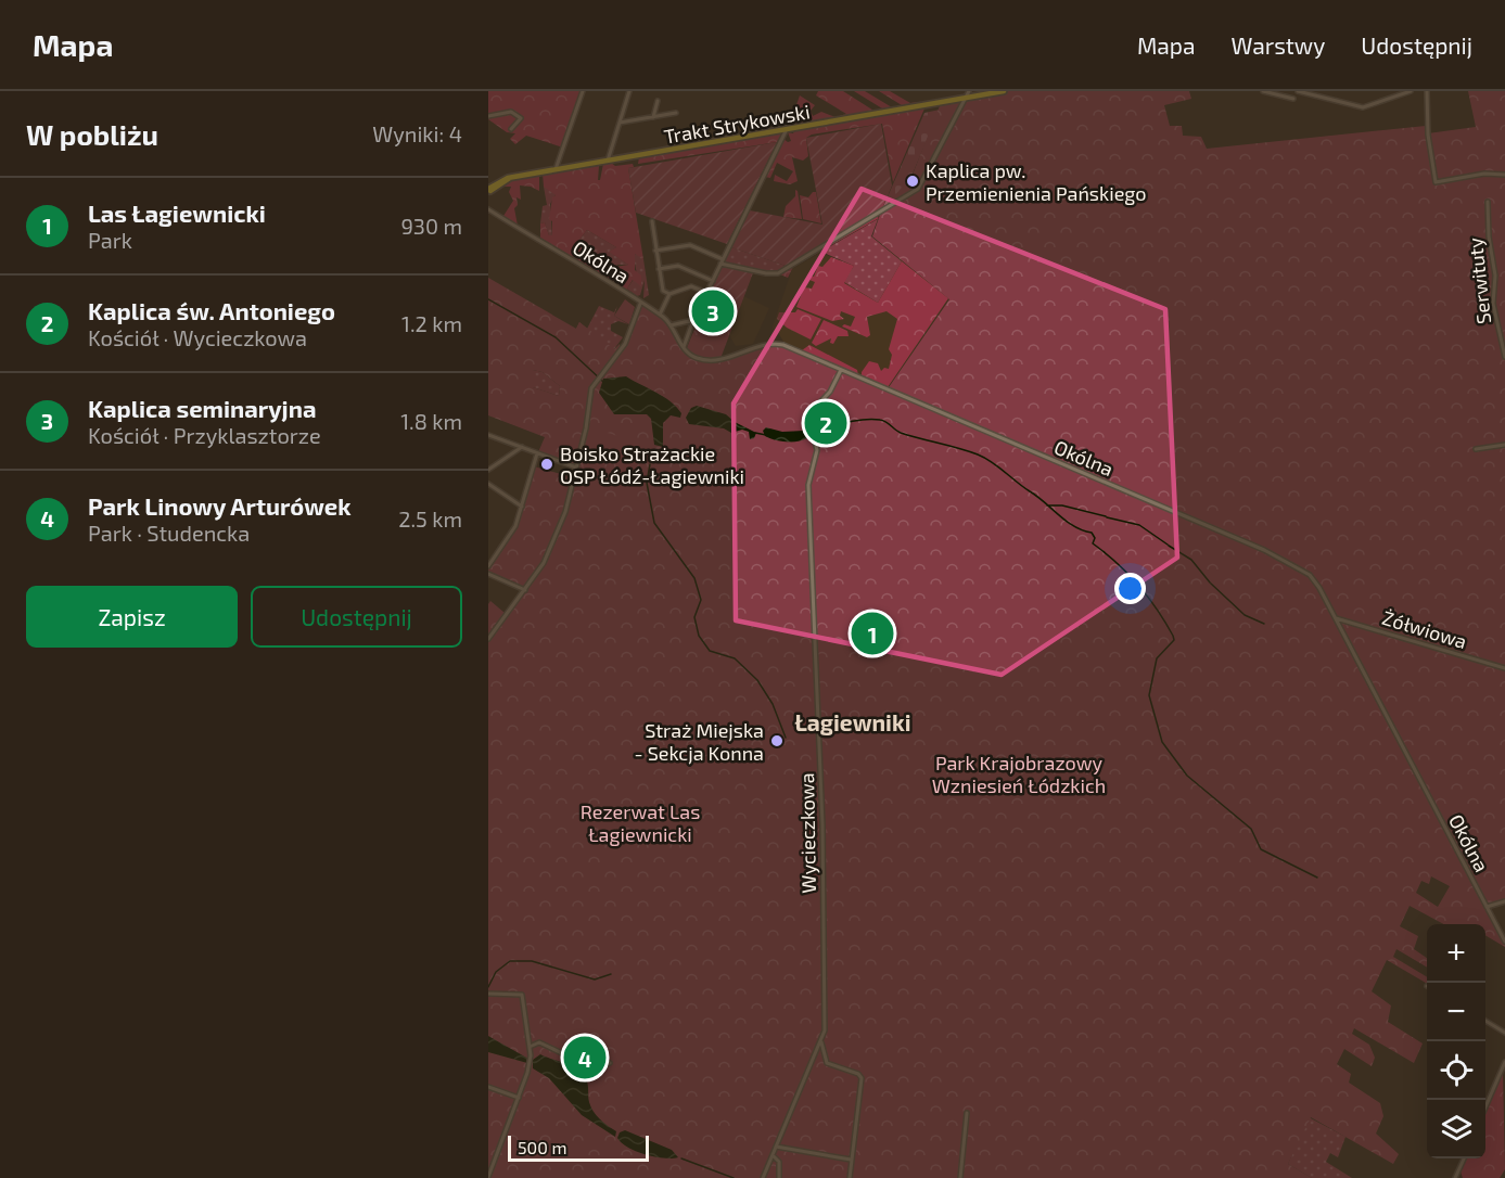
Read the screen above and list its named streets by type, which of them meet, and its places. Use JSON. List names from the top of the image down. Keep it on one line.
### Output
{"streets":{"main road":["Trakt Strykowski"],"street":["Okólna","Serwituty","Żółwiowa","Wycieczkowa"]},"crossings":[["Okólna","Żółwiowa"],["Okólna","Wycieczkowa"]],"districts":["Łagiewniki"],"parks":["Park Krajobrazowy Wzniesień Łódzkich","Rezerwat Las Łagiewnicki"],"places":["Kaplica pw. Przemienienia Pańskiego","Boisko Strażackie OSP Łódź-Łagiewniki","Straż Miejska - Sekcja Konna"],"scale_bar":"500 m","page":{"header":"Mapa","nav":["Mapa","Warstwy","Udostępnij"],"heading":["W pobliżu","Wyniki: 4"],"list":[{"mark":"1","name":"Las Łagiewnicki","note":"Park","value":"930 m"},{"mark":"2","name":"Kaplica św. Antoniego","note":"Kościół · Wycieczkowa","value":"1.2 km"},{"mark":"3","name":"Kaplica seminaryjna","note":"Kościół · Przyklasztorze","value":"1.8 km"},{"mark":"4","name":"Park Linowy Arturówek","note":"Park · Studencka","value":"2.5 km"}],"pins":["3","2","1","4"],"buttons":["Zapisz","Udostępnij"],"map_buttons":["+","−"],"scale":"500 m"}}
